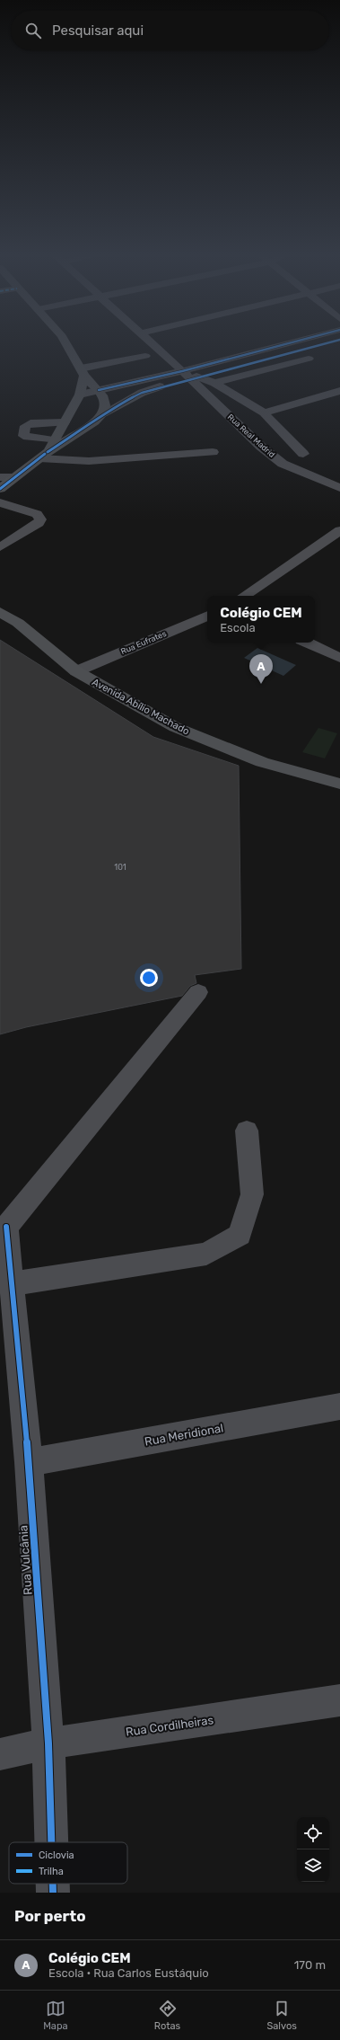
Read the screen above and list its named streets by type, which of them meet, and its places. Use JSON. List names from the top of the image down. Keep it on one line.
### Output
{"streets":{"main road":["Avenida Abílio Machado"],"street":["Rua Real Madrid","Rua Eufrates","Rua Meridional","Rua Vulcânia","Rua Cordilheiras"]},"crossings":[["Rua Eufrates","Avenida Abílio Machado"],["Rua Meridional","Rua Vulcânia"],["Rua Vulcânia","Rua Cordilheiras"]],"house_numbers":["101"],"legend":["Ciclovia","Trilha"],"page":{"search":"Pesquisar aqui","popup":["Colégio CEM","Escola"],"pins":"A","heading":"Por perto","list":[{"mark":"A","name":"Colégio CEM","note":"Escola · Rua Carlos Eustáquio","value":"170 m"}],"nav":["Mapa","Rotas","Salvos"]}}
